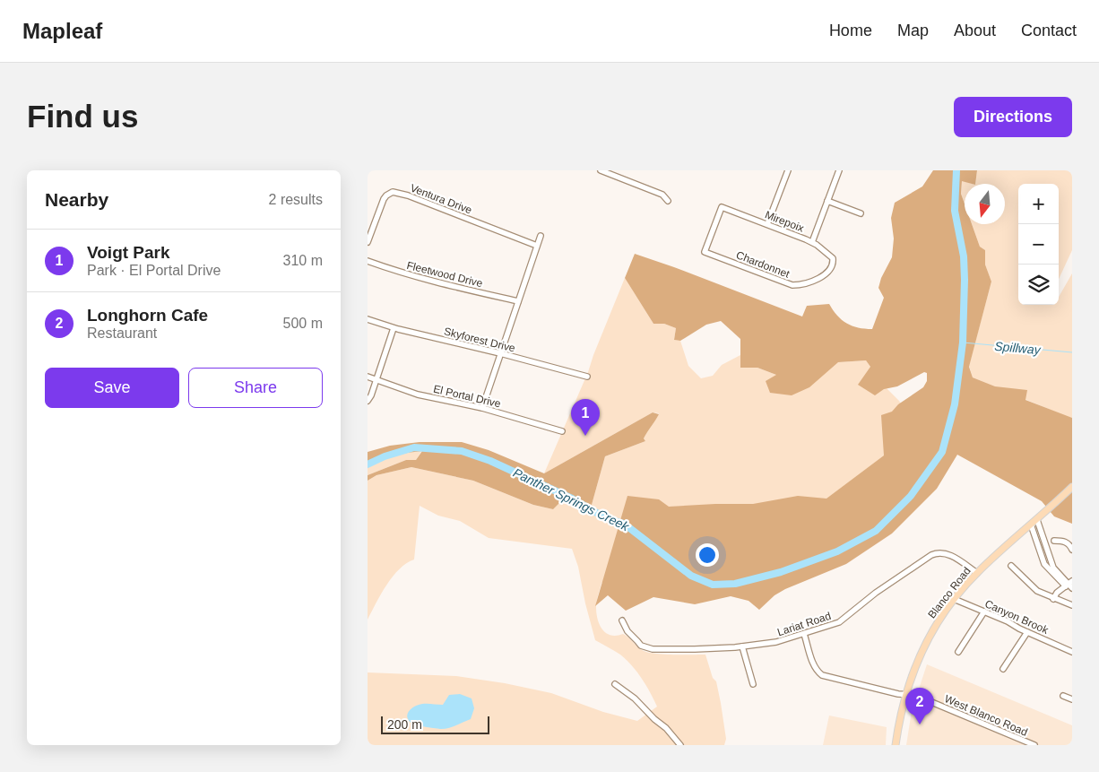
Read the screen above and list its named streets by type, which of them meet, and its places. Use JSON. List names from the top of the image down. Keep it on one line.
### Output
{"streets":{"main road":["Blanco Road"],"street":["Ventura Drive","Mirepoix","Chardonnet","Fleetwood Drive","Skyforest Drive","El Portal Drive","Canyon Brook","Lariat Road","West Blanco Road"]},"crossings":[["Mirepoix","Chardonnet"],["Blanco Road","Canyon Brook"],["Blanco Road","Lariat Road"],["Blanco Road","West Blanco Road"],["Lariat Road","West Blanco Road"]],"water":["Spillway","Panther Springs Creek"],"scale_bar":"200 m","north":"bottom","page":{"header":"Mapleaf","nav":["Home","Map","About","Contact"],"buttons":["Directions",["Save","Share"]],"title":"Find us","heading":["Nearby","2 results"],"map_buttons":["+","−"],"list":[{"mark":"1","name":"Voigt Park","note":"Park · El Portal Drive","value":"310 m"},{"mark":"2","name":"Longhorn Cafe","note":"Restaurant","value":"500 m"}],"pins":["1","2"],"scale":"200 m"}}
